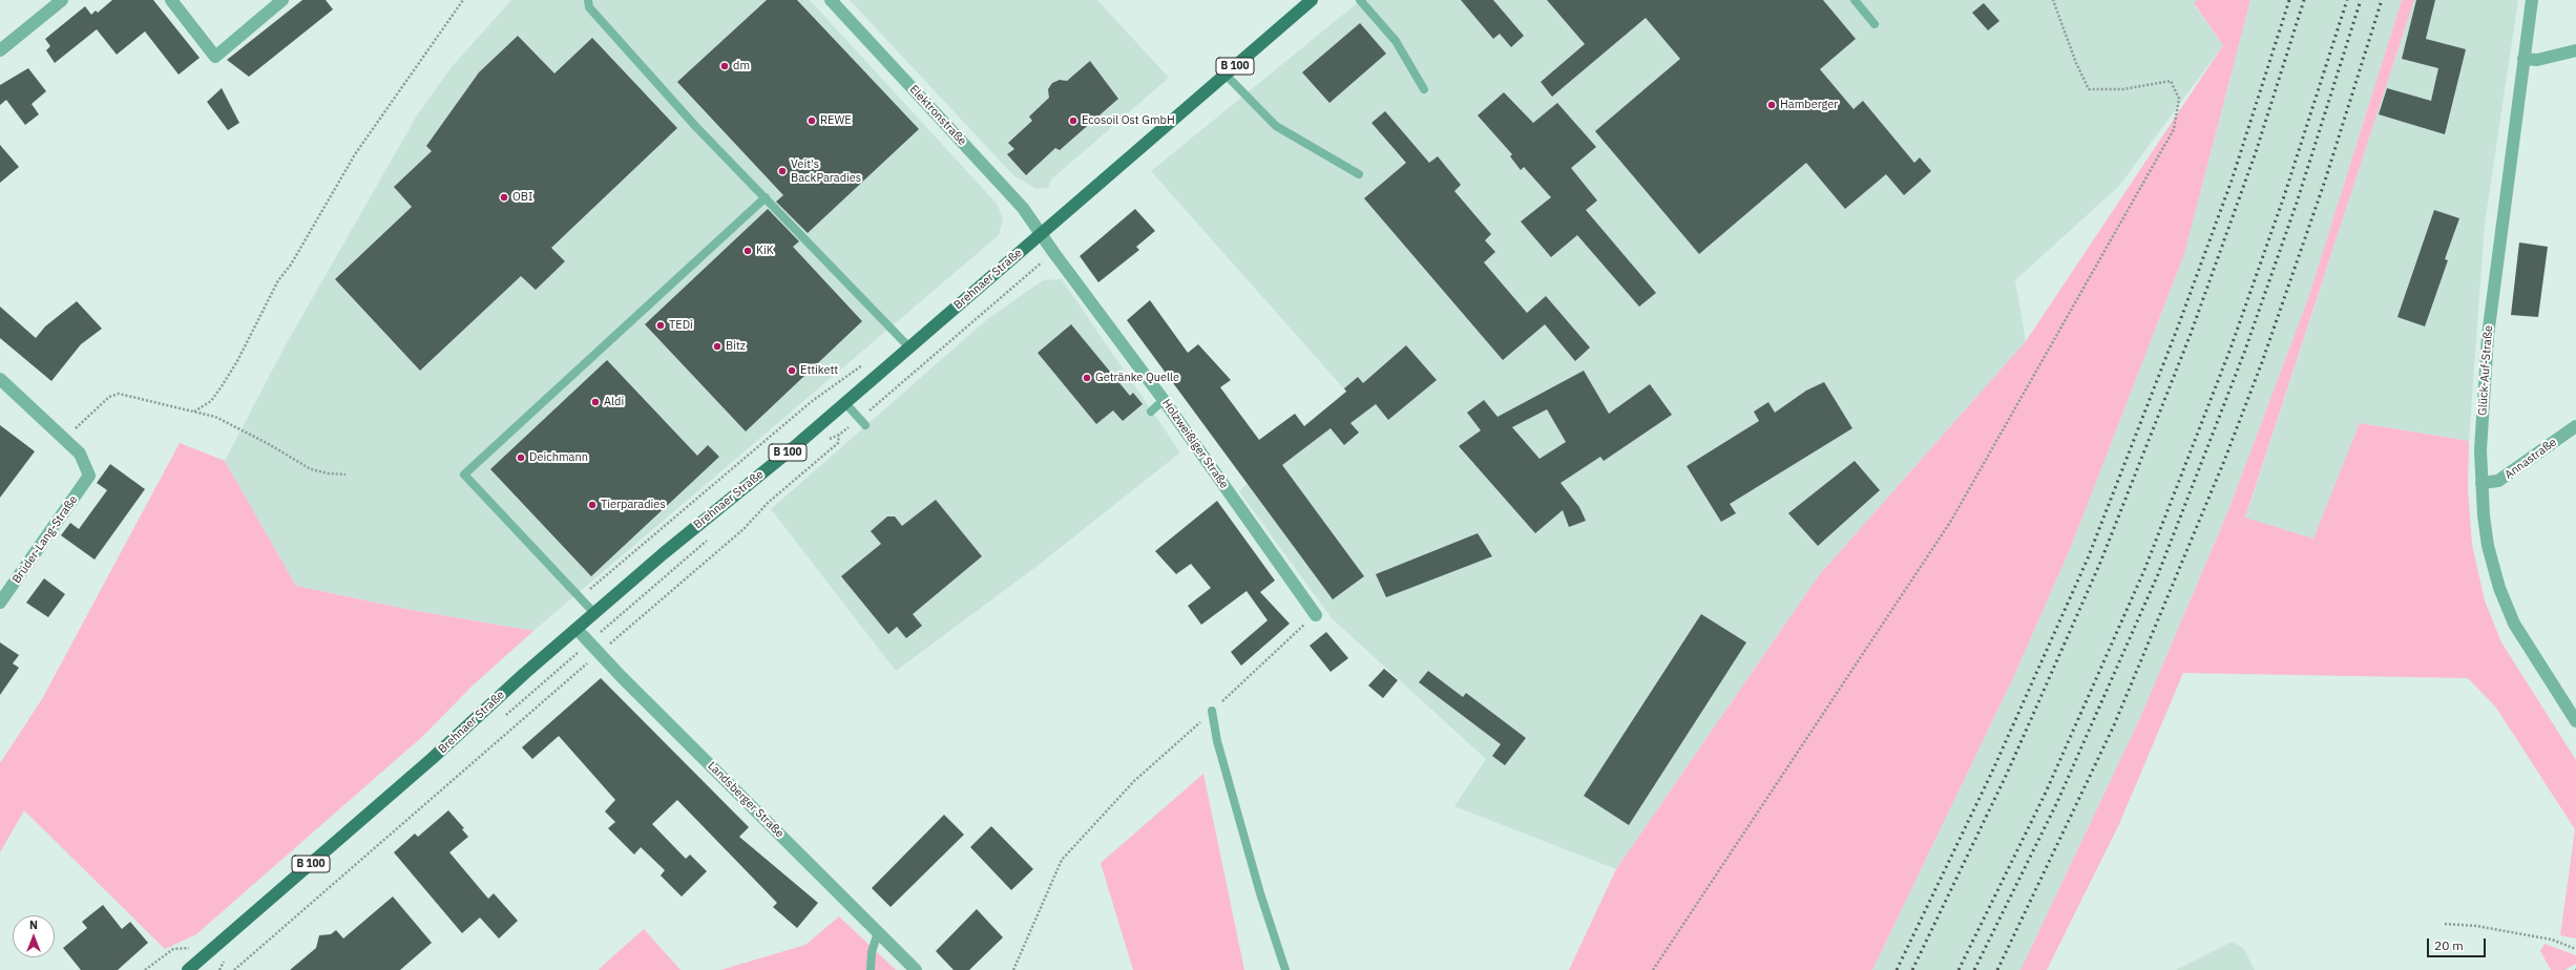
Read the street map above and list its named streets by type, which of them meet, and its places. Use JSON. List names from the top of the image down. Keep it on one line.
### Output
{"streets":{"main road":["B 100","Brehnaer Straße"],"street":["Elektronstraße","Glück-Auf-Straße","Holzweißiger Straße","Annastraße","Brüder-Lang-Straße","Landsberger Straße"]},"crossings":[["Elektronstraße","Brehnaer Straße"],["Elektronstraße","Holzweißiger Straße"],["Brehnaer Straße","Holzweißiger Straße"],["Brehnaer Straße","Landsberger Straße"],["Glück-Auf-Straße","Annastraße"]],"places":["dm","Hamberger","REWE","Ecosoil Ost GmbH","Veit's BackParadies","OBI","KiK","TEDi","Bitz","Ettikett","Getränke Quelle","Aldi","Deichmann","Tierparadies"],"scale_bar":"20 m","north":"top"}
